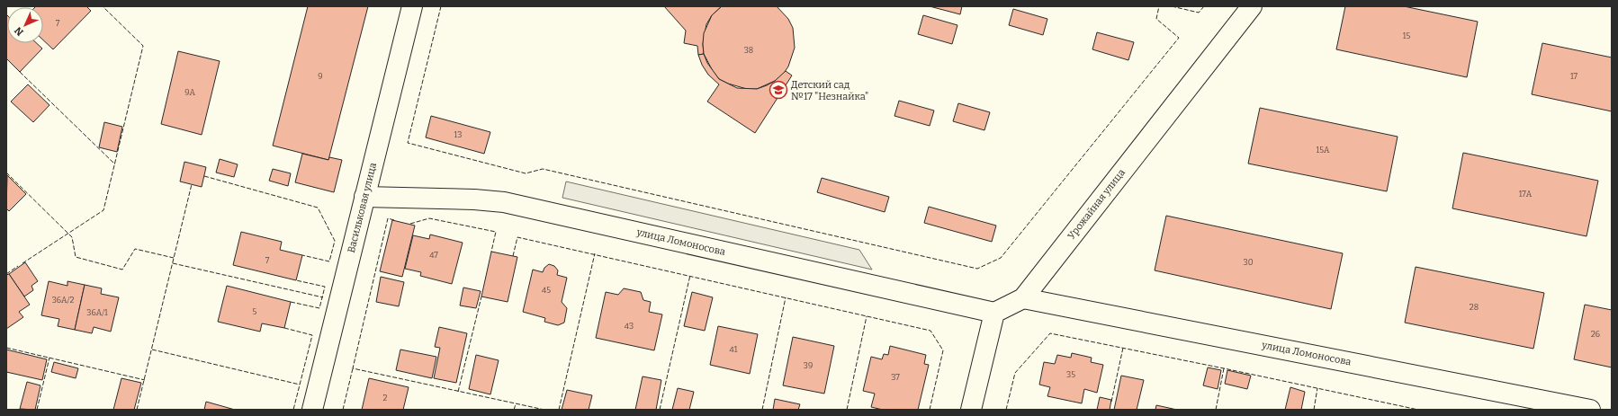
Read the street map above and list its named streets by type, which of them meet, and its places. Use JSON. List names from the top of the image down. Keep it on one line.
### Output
{"streets":{"street":["Урожайная улица","Васильковая улица","улица Ломоносова"]},"crossings":[["Урожайная улица","улица Ломоносова"],["Васильковая улица","улица Ломоносова"]],"places":{"school or university":["Детский сад №17 \"Незнайка\""]},"house_numbers":["7","15","38","9","17","9А","13","15А","17А","47","7","30","45","36А/2","28","5","36А/1","43","26","41","39","35","37","2"],"north":"bottom left"}
